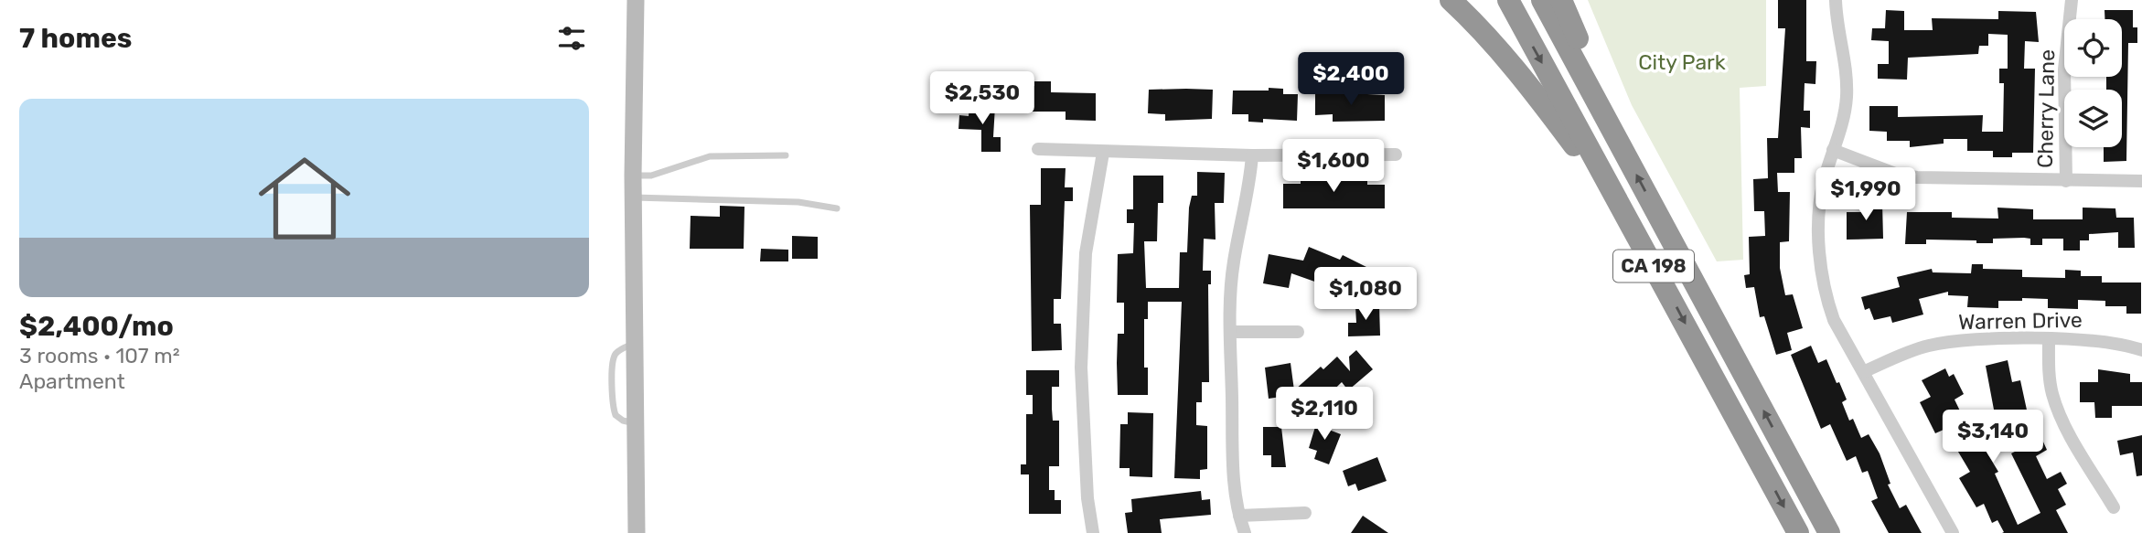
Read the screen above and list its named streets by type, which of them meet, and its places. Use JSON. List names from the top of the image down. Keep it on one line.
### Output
{"streets":{"highway":["CA 198"],"street":["Cherry Lane","Warren Drive"]},"parks":["City Park"],"page":{"heading":"7 homes","price":["$2,400","$2,530","$1,600","$1,990","$1,080","$2,110","$3,140"],"list":[{"name":"$2,400/mo","note":"3 rooms · 107 m² · Apartment"}]}}
